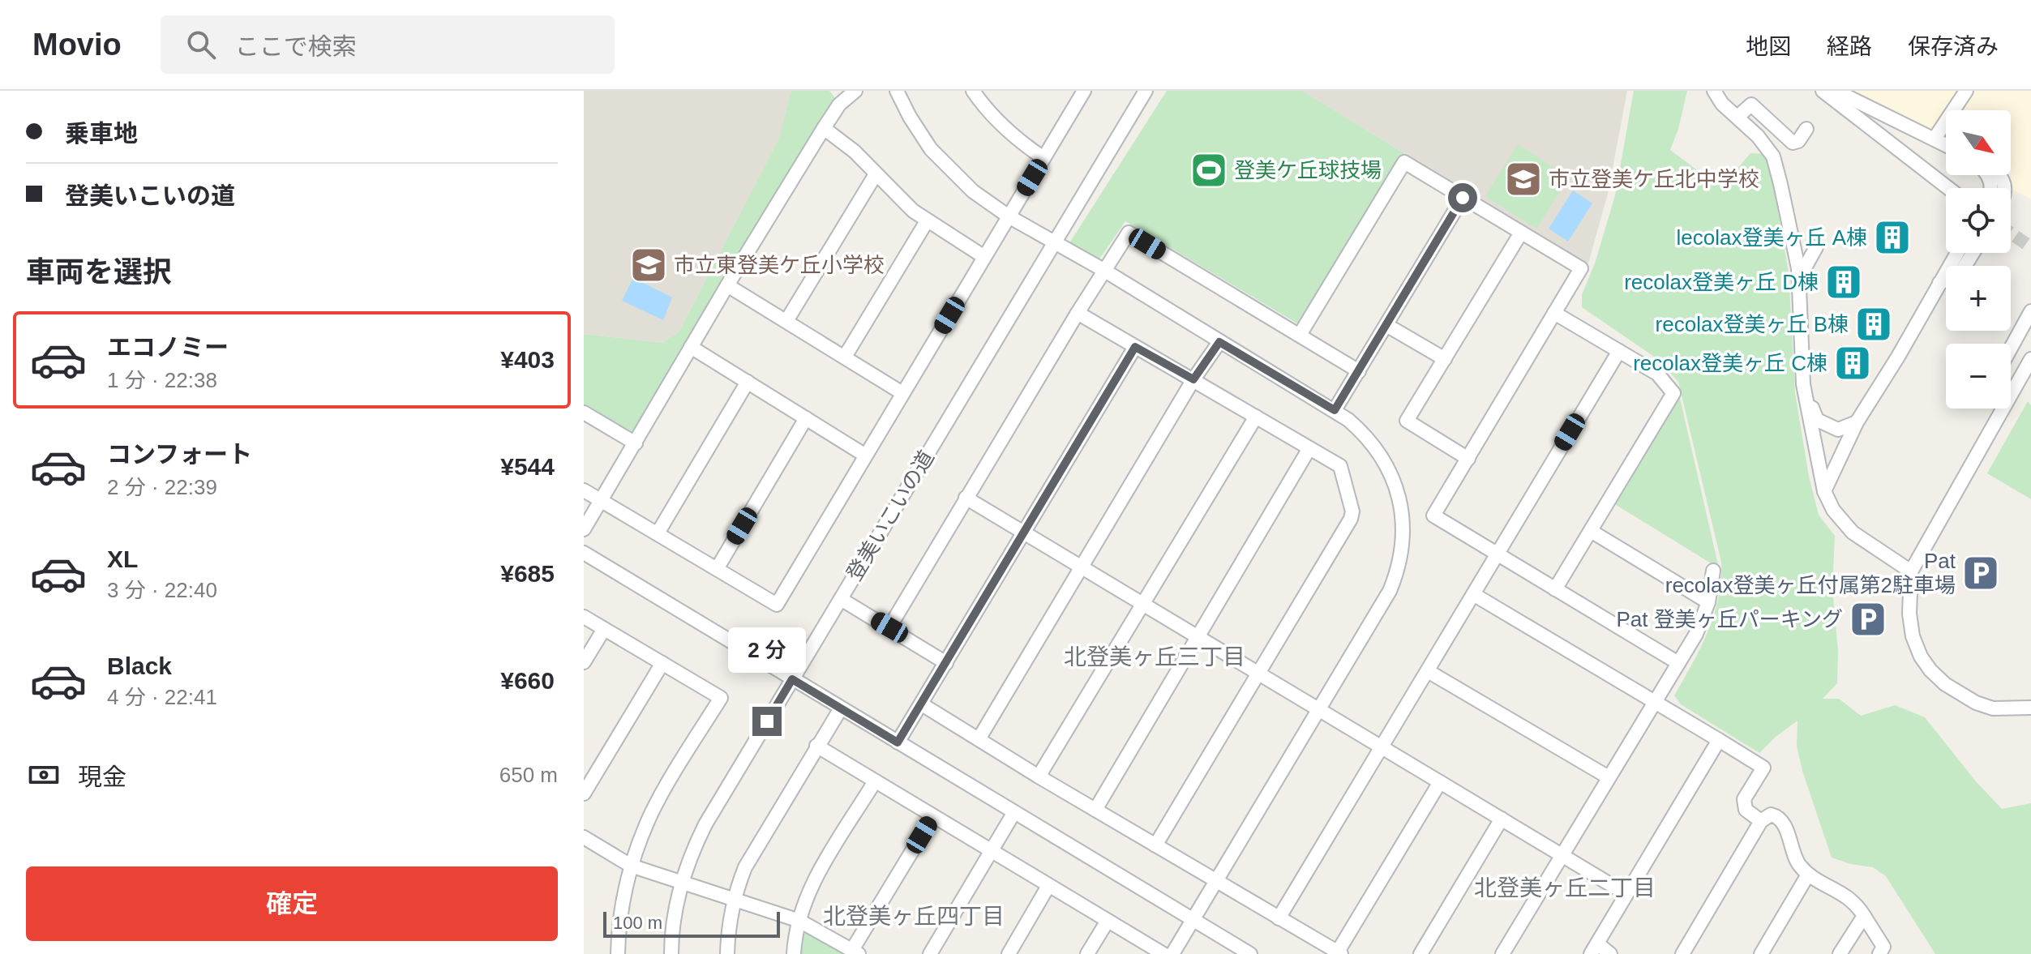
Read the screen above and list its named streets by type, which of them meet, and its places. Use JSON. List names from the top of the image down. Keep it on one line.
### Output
{"streets":{"street":["登美いこいの道"]},"districts":["北登美ヶ丘三丁目","北登美ヶ丘二丁目","北登美ヶ丘四丁目"],"places":{"sports":["登美ケ丘球技場"],"school or university":["市立登美ケ丘北中学校","市立東登美ケ丘小学校"],"building":["lecolax登美ヶ丘 A棟","recolax登美ヶ丘 D棟","recolax登美ヶ丘 B棟","recolax登美ヶ丘 C棟"],"parking":["Pat recolax登美ヶ丘付属第2駐車場","Pat 登美ヶ丘パーキング"]},"scale_bar":"100 m","north":"bottom right","page":{"header":"Movio","search":"ここで検索","nav":["地図","経路","保存済み"],"banner":["乗車地","登美いこいの道"],"map_buttons":["+","−"],"heading":"車両を選択","list":[{"name":"エコノミー","note":"1 分 · 22:38","value":"¥403"},{"name":"コンフォート","note":"2 分 · 22:39","value":"¥544"},{"name":"XL","note":"3 分 · 22:40","value":"¥685"},{"name":"Black","note":"4 分 · 22:41","value":"¥660"}],"bubble":"2 分","pay":["現金","650 m"],"buttons":"確定","scale":"100 m"}}
